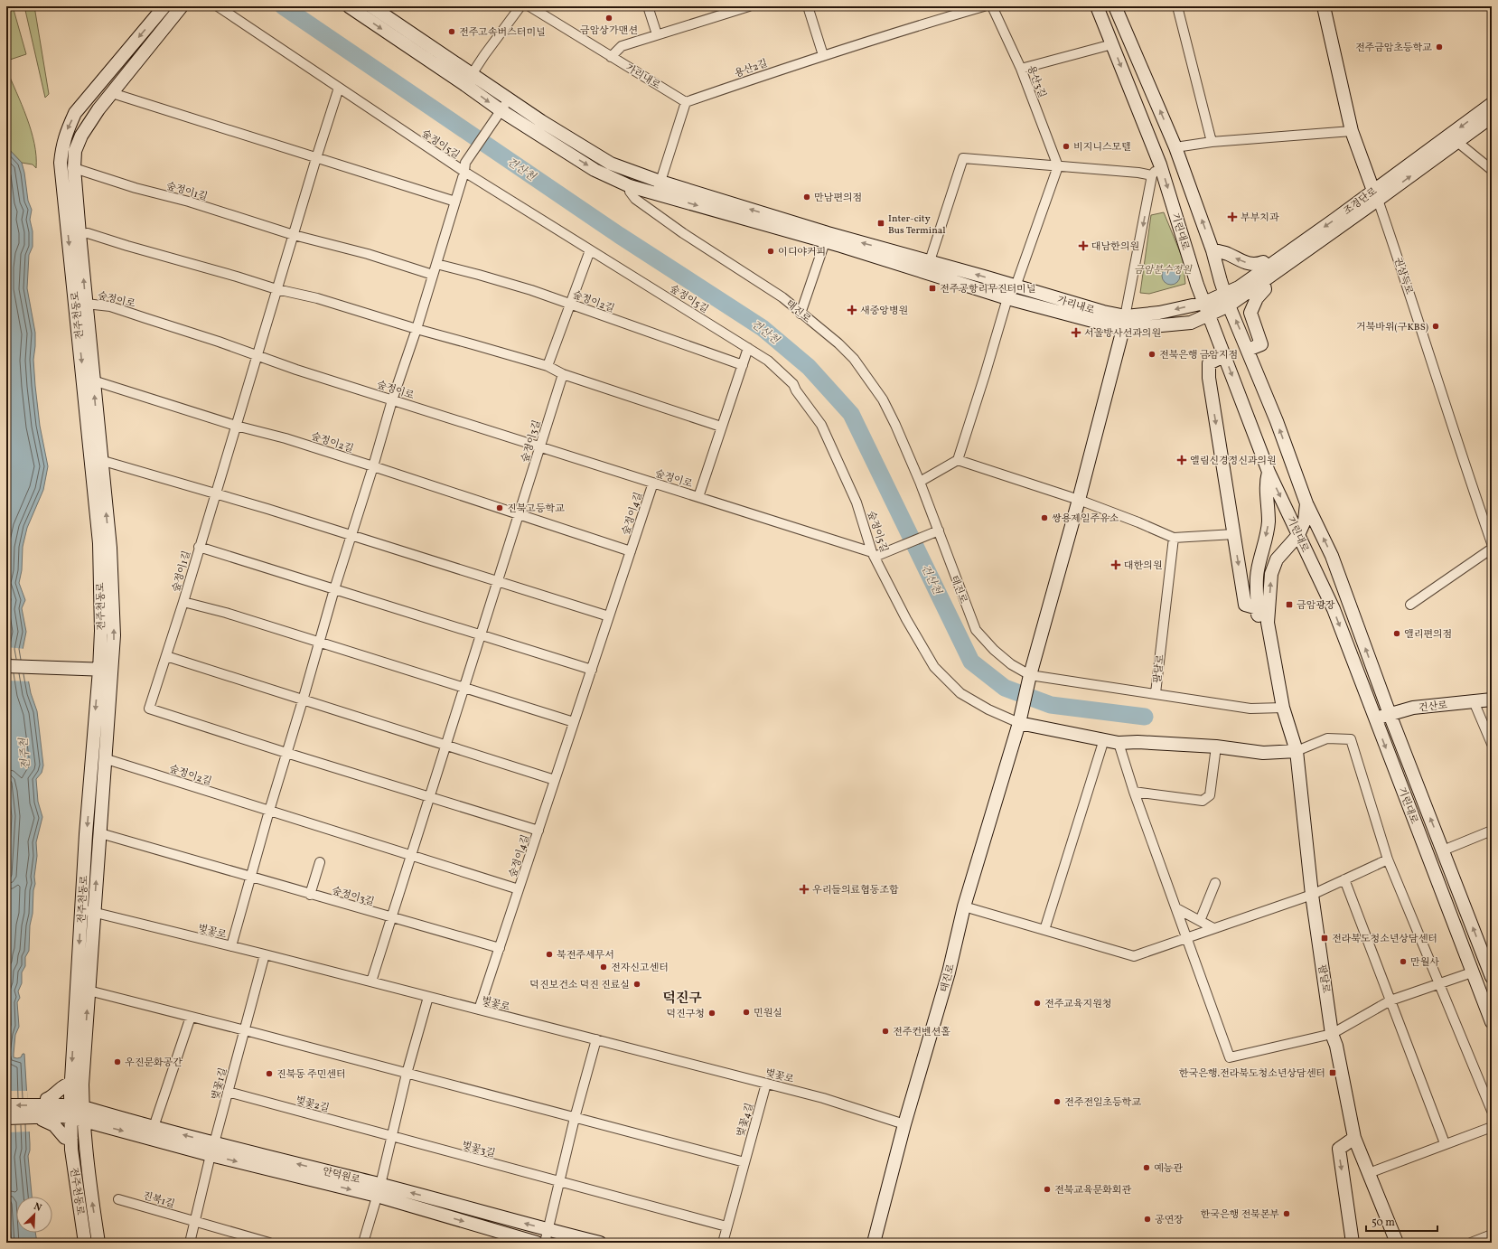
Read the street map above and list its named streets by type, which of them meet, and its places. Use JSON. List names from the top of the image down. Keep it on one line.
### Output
{"streets":{"street":["용산2길","가리내로","용산3길","숲정이5길","숲정이1길","조경단로","기린대로","권삼득로","숲정이로","숲정이2길","태진로","전주천동로","숲정이3길","숲정이4길","팔달로","건산로","벚꽃로","벚꽃1길","벚꽃2길","벚꽃4길","벚꽃3길","안덕원로","진북1길"]},"crossings":[["용산2길","가리내로"],["가리내로","조경단로"],["가리내로","기린대로"],["가리내로","태진로"],["숲정이5길","숲정이1길"],["숲정이5길","숲정이로"],["숲정이5길","태진로"],["숲정이1길","숲정이로"],["숲정이1길","숲정이2길"],["숲정이1길","전주천동로"],["조경단로","기린대로"],["조경단로","권삼득로"],["기린대로","팔달로"],["기린대로","건산로"],["숲정이로","숲정이2길"],["숲정이로","전주천동로"],["숲정이로","숲정이3길"],["숲정이로","숲정이4길"],["숲정이2길","전주천동로"],["숲정이2길","숲정이3길"],["숲정이2길","숲정이4길"],["태진로","팔달로"],["태진로","벚꽃로"],["전주천동로","벚꽃로"],["전주천동로","안덕원로"],["숲정이3길","숲정이4길"],["숲정이3길","벚꽃로"],["숲정이4길","벚꽃로"],["벚꽃로","벚꽃1길"],["벚꽃로","벚꽃4길"],["벚꽃1길","벚꽃2길"],["벚꽃1길","안덕원로"],["벚꽃2길","벚꽃3길"],["벚꽃4길","벚꽃3길"]],"districts":["덕진구"],"water":["건산천","전주천"],"parks":["금암분수정원"],"places":{"other":["금암상가맨션","전주고속버스터미널","전주금암초등학교","비지니스모텔","만남편의점","이디야커피","거북바위(구KBS)","전북은행 금암지점","진북고등학교","쌍용제일주유소","앨리편의점","북전주세무서","만월사","전자신고센터","덕진보건소 덕진 진료실","전주교육지원청","민원실","덕진구청","전주컨벤션홀","우진문화공간","진북동 주민센터","전주전일초등학교","예능관","전북교육문화회관","한국은행 전북본부","공연장"],"health":["부부치과","대남한의원","새중앙병원","서울방사선과의원","엘림신경정신과의원","대한의원","우리들의료협동조합"],"transit":["Inter-city Bus Terminal","전주공항리무진터미널","금암광장","전라북도청소년상담센터","한국은행.전라북도청소년상담센터"]},"scale_bar":"50 m","north":"top right"}
